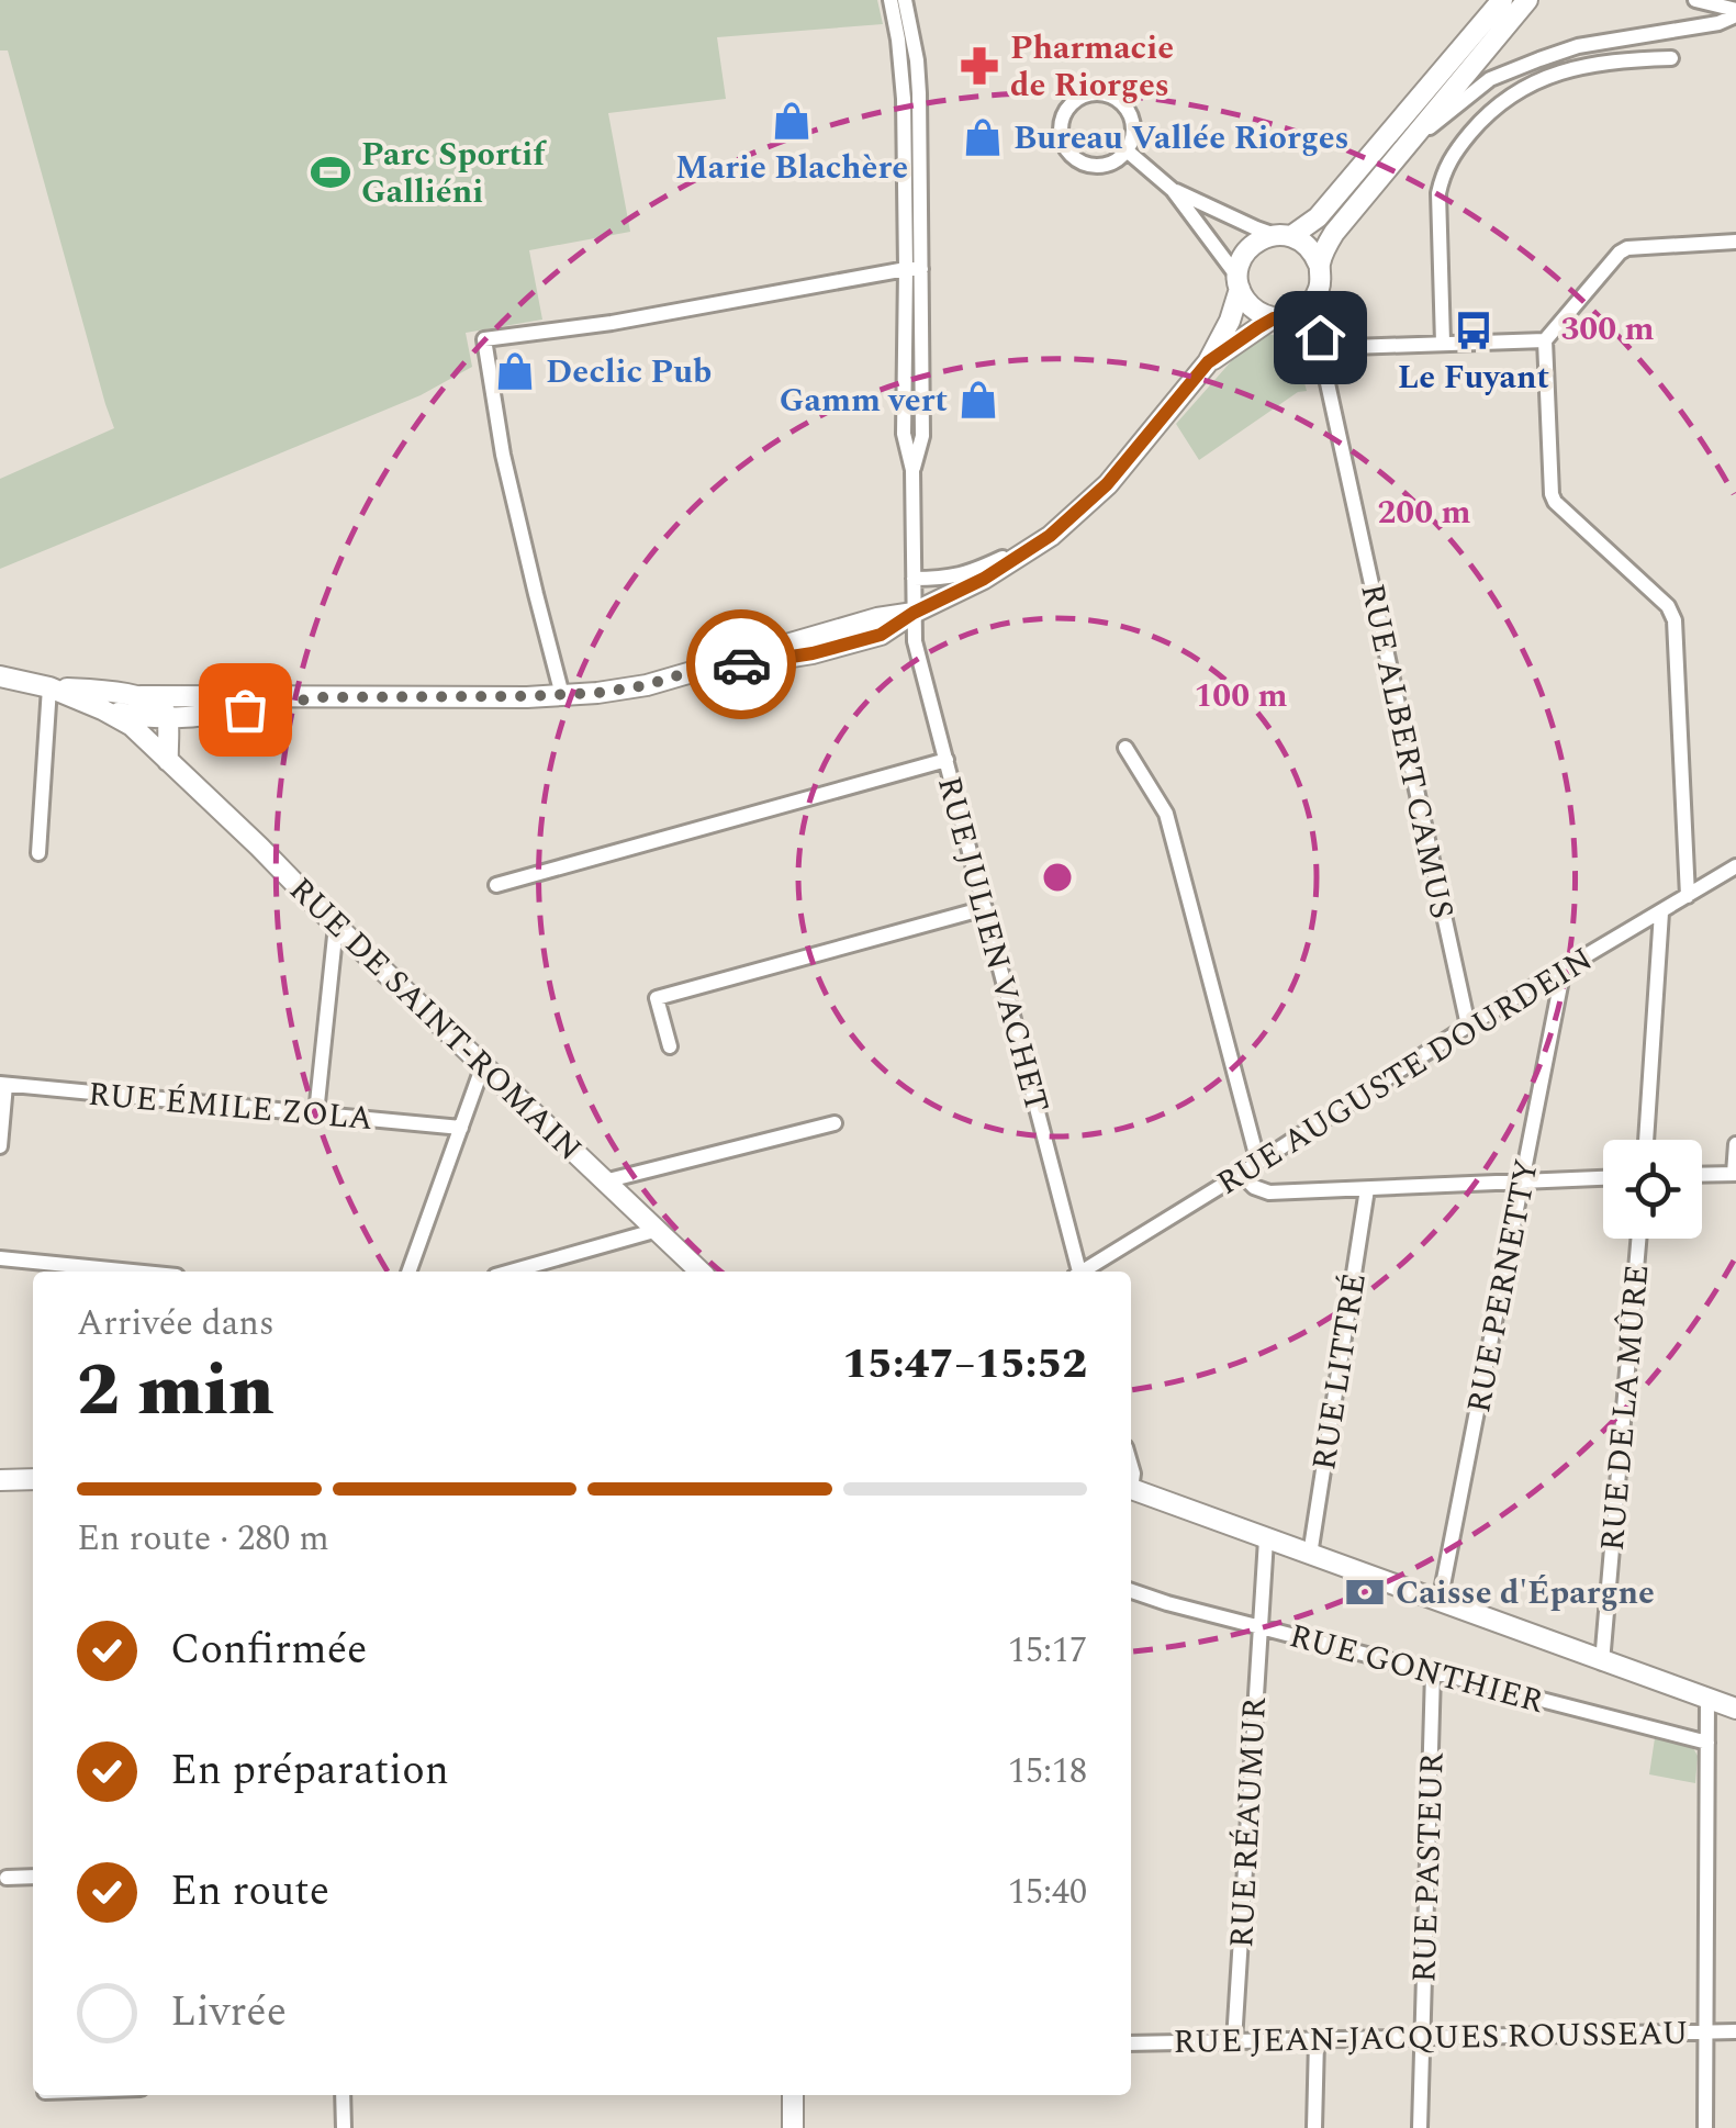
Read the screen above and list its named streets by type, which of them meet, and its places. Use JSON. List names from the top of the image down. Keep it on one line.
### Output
{"streets":{"street":["RUE ALBERT CAMUS","RUE JULIEN VACHET","RUE DE SAINT-ROMAIN","RUE AUGUSTE DOURDEIN","RUE ÉMILE ZOLA","RUE PERNETTY","RUE LITTRÉ","RUE DE LA MÛRE","RUE GONTHIER","RUE RÉAUMUR","RUE PASTEUR","RUE JEAN-JACQUES ROUSSEAU"]},"crossings":[["RUE ALBERT CAMUS","RUE AUGUSTE DOURDEIN"],["RUE AUGUSTE DOURDEIN","RUE PERNETTY"],["RUE GONTHIER","RUE RÉAUMUR"],["RUE GONTHIER","RUE PASTEUR"],["RUE RÉAUMUR","RUE JEAN-JACQUES ROUSSEAU"],["RUE PASTEUR","RUE JEAN-JACQUES ROUSSEAU"]],"places":{"pharmacy":["Pharmacie de Riorges"],"shop":["Marie Blachère","Bureau Vallée Riorges","Declic Pub","Gamm vert"],"sports":["Parc Sportif Galliéni"],"bus stop":["Le Fuyant"],"bank":["Caisse d'Épargne"]},"page":{"heading":["2 min","Arrivée dans","15:47–15:52"],"bar":"En route · 280 m","list":[["Confirmée","15:17"],["En préparation","15:18"],["En route","15:40"],"Livrée"]},"rings":["300 m","200 m","100 m"]}
